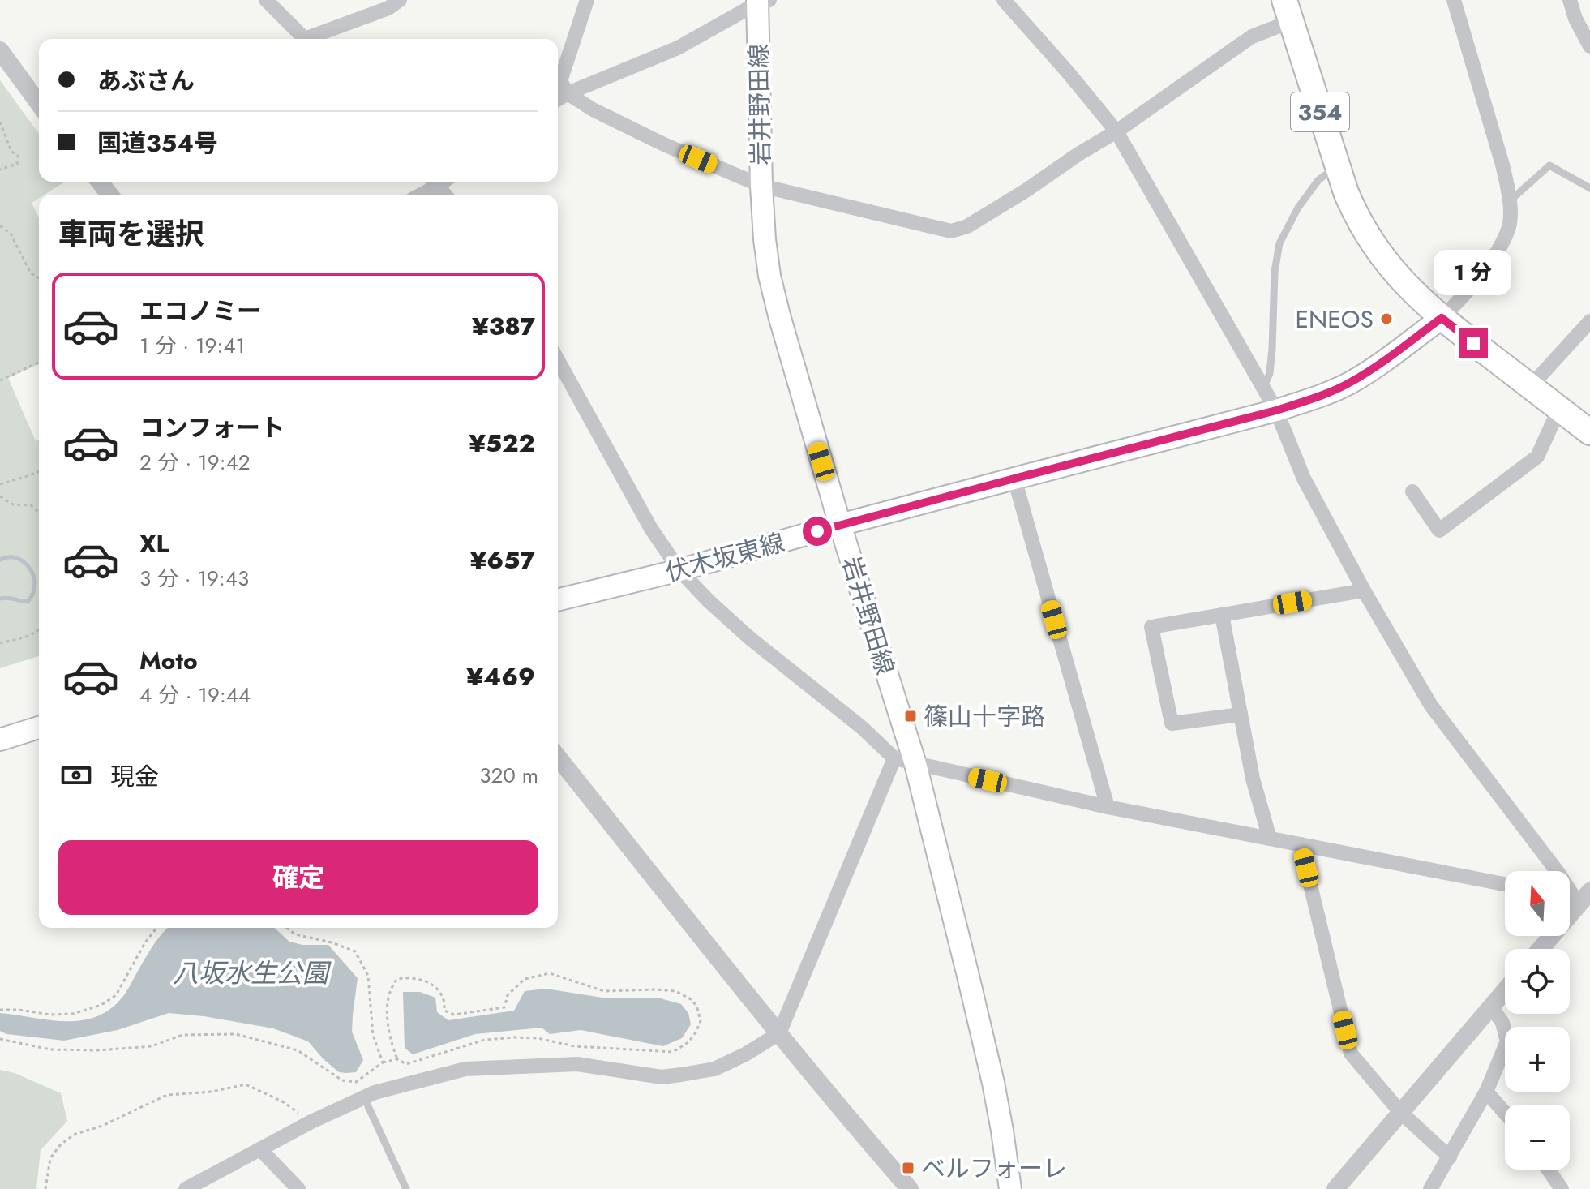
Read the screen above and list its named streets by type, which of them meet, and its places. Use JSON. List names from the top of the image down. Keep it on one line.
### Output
{"streets":{"highway":["354"],"main road":["岩井野田線","伏木坂東線"]},"crossings":[["岩井野田線","伏木坂東線"],["354","伏木坂東線"]],"water":["八坂水生公園"],"places":{"other":["ENEOS"],"transit":["篠山十字路","ベルフォーレ"]},"north":"top","page":{"banner":["あぶさん","国道354号"],"heading":"車両を選択","bubble":"1 分","list":[{"name":"エコノミー","note":"1 分 · 19:41","value":"¥387"},{"name":"コンフォート","note":"2 分 · 19:42","value":"¥522"},{"name":"XL","note":"3 分 · 19:43","value":"¥657"},{"name":"Moto","note":"4 分 · 19:44","value":"¥469"}],"pay":["現金","320 m"],"buttons":"確定","map_buttons":["+","−"]}}
